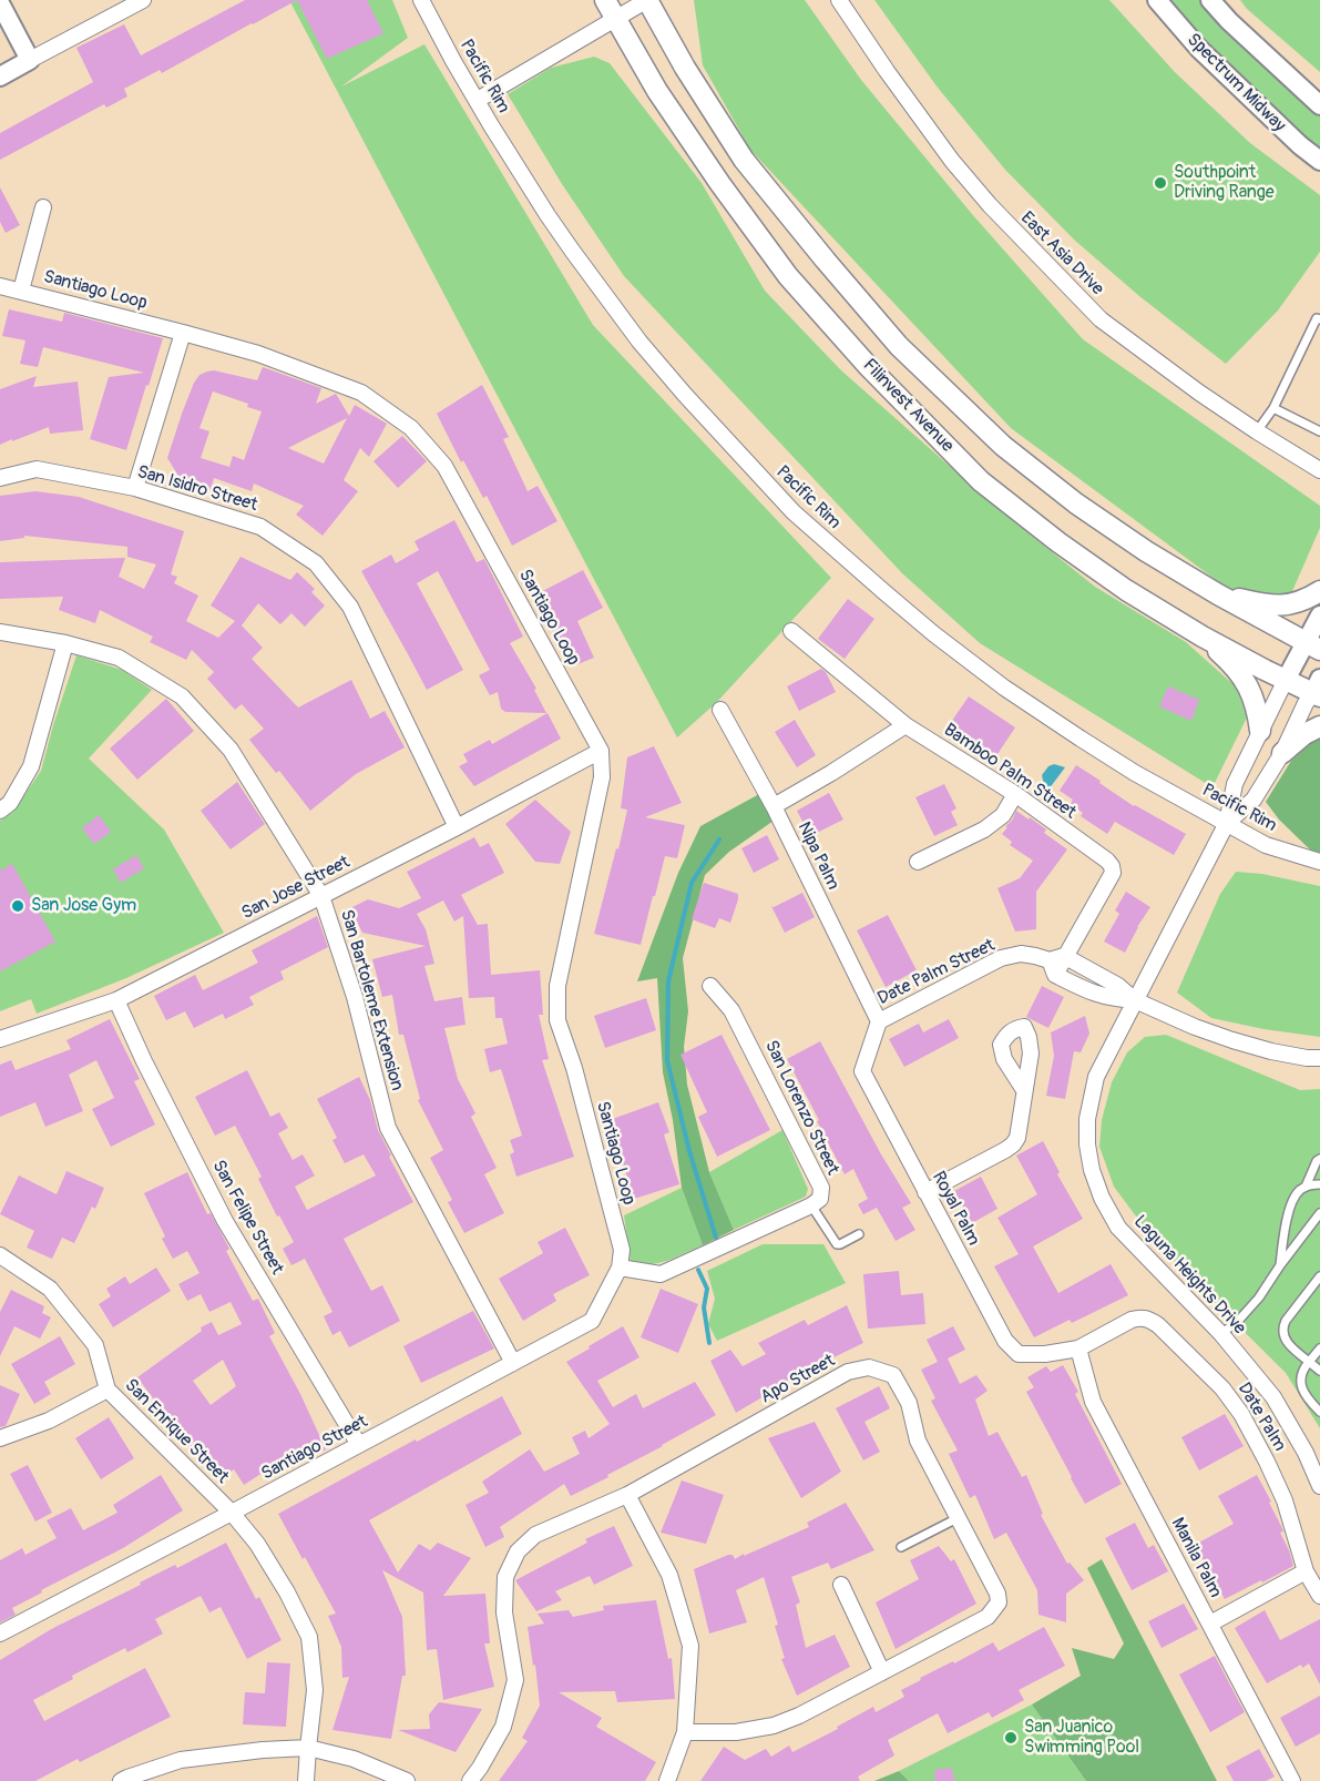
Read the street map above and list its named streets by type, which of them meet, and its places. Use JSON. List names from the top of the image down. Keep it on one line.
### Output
{"streets":{"main road":["Filinvest Avenue"],"street":["Pacific Rim","Spectrum Midway","East Asia Drive","Santiago Loop","San Isidro Street","Bamboo Palm Street","Nipa Palm","San Jose Street","Date Palm Street","San Bartoleme Extension","San Lorenzo Street","Royal Palm","San Felipe Street","Laguna Heights Drive","Apo Street","Date Palm","San Enrique Street","Santiago Street","Manila Palm"]},"crossings":[["Pacific Rim","Laguna Heights Drive"],["Santiago Loop","San Jose Street"],["Santiago Loop","Santiago Street"],["Filinvest Avenue","Laguna Heights Drive"],["San Isidro Street","San Jose Street"],["Bamboo Palm Street","Date Palm Street"],["Nipa Palm","Date Palm Street"],["Nipa Palm","Royal Palm"],["San Jose Street","San Bartoleme Extension"],["San Jose Street","San Felipe Street"],["Date Palm Street","Royal Palm"],["Date Palm Street","Laguna Heights Drive"],["San Bartoleme Extension","Santiago Street"],["Royal Palm","Date Palm"],["Royal Palm","Manila Palm"],["San Felipe Street","Santiago Street"],["Date Palm","Manila Palm"],["San Enrique Street","Santiago Street"]],"places":["Southpoint Driving Range","San Jose Gym","San Juanico Swimming Pool"]}
